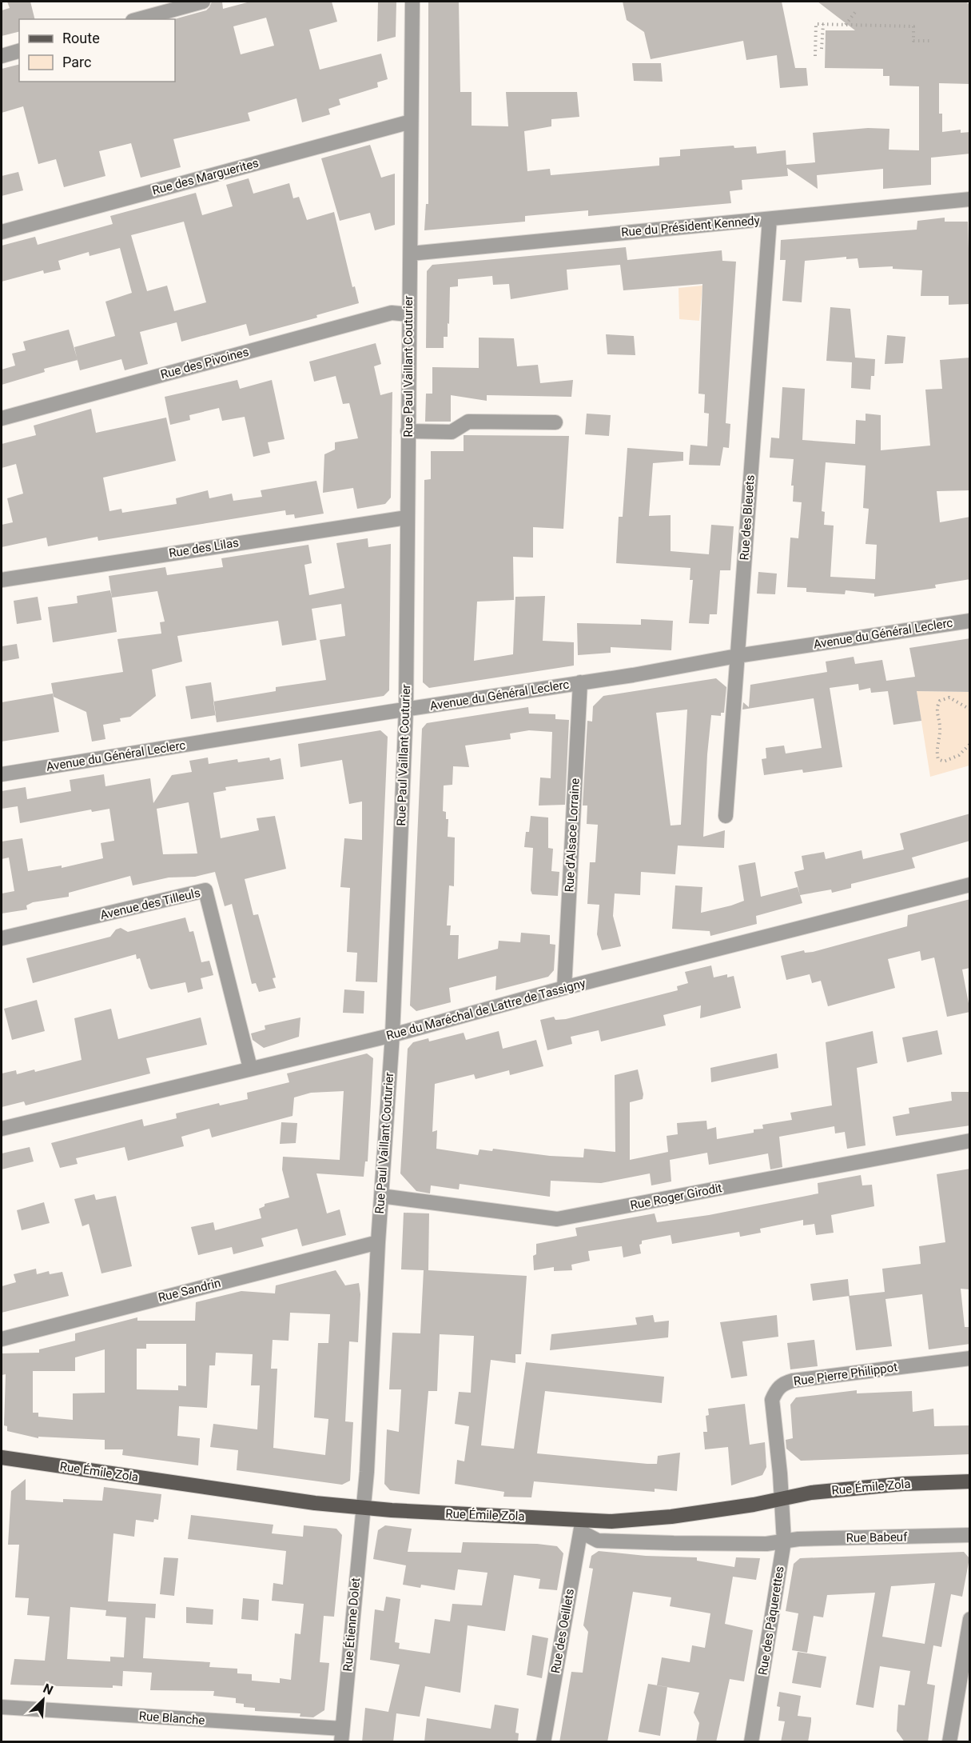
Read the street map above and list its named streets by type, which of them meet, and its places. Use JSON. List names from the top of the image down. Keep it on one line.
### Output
{"streets":{"main road":["Rue Émile Zola"],"street":["Rue des Marguerites","Rue du Président Kennedy","Rue des Pivoines","Rue Paul Vaillant Couturier","Rue des Bleuets","Rue des Lilas","Avenue du Général Leclerc","Rue d'Alsace Lorraine","Avenue des Tilleuls","Rue du Maréchal de Lattre de Tassigny","Rue Roger Girodit","Rue Sandrin","Rue Pierre Philippot","Rue Babeuf","Rue des Pâquerettes","Rue Étienne Dolet","Rue des Oeillets","Rue Blanche"]},"crossings":[["Rue des Marguerites","Rue Paul Vaillant Couturier"],["Rue du Président Kennedy","Rue Paul Vaillant Couturier"],["Rue du Président Kennedy","Rue des Bleuets"],["Rue des Pivoines","Rue Paul Vaillant Couturier"],["Rue Paul Vaillant Couturier","Rue des Lilas"],["Rue Paul Vaillant Couturier","Avenue du Général Leclerc"],["Rue Paul Vaillant Couturier","Rue du Maréchal de Lattre de Tassigny"],["Rue Paul Vaillant Couturier","Rue Roger Girodit"],["Rue Paul Vaillant Couturier","Rue Sandrin"],["Rue Paul Vaillant Couturier","Rue Émile Zola"],["Rue Paul Vaillant Couturier","Rue Étienne Dolet"],["Rue des Bleuets","Avenue du Général Leclerc"],["Avenue du Général Leclerc","Rue d'Alsace Lorraine"],["Rue d'Alsace Lorraine","Rue du Maréchal de Lattre de Tassigny"],["Avenue des Tilleuls","Rue du Maréchal de Lattre de Tassigny"],["Rue Pierre Philippot","Rue Émile Zola"],["Rue Pierre Philippot","Rue des Pâquerettes"],["Rue Émile Zola","Rue Babeuf"],["Rue Émile Zola","Rue des Pâquerettes"],["Rue Émile Zola","Rue Étienne Dolet"],["Rue Émile Zola","Rue des Oeillets"],["Rue Babeuf","Rue des Pâquerettes"],["Rue Étienne Dolet","Rue Blanche"]],"legend":["Route","Parc"],"north":"top right"}
